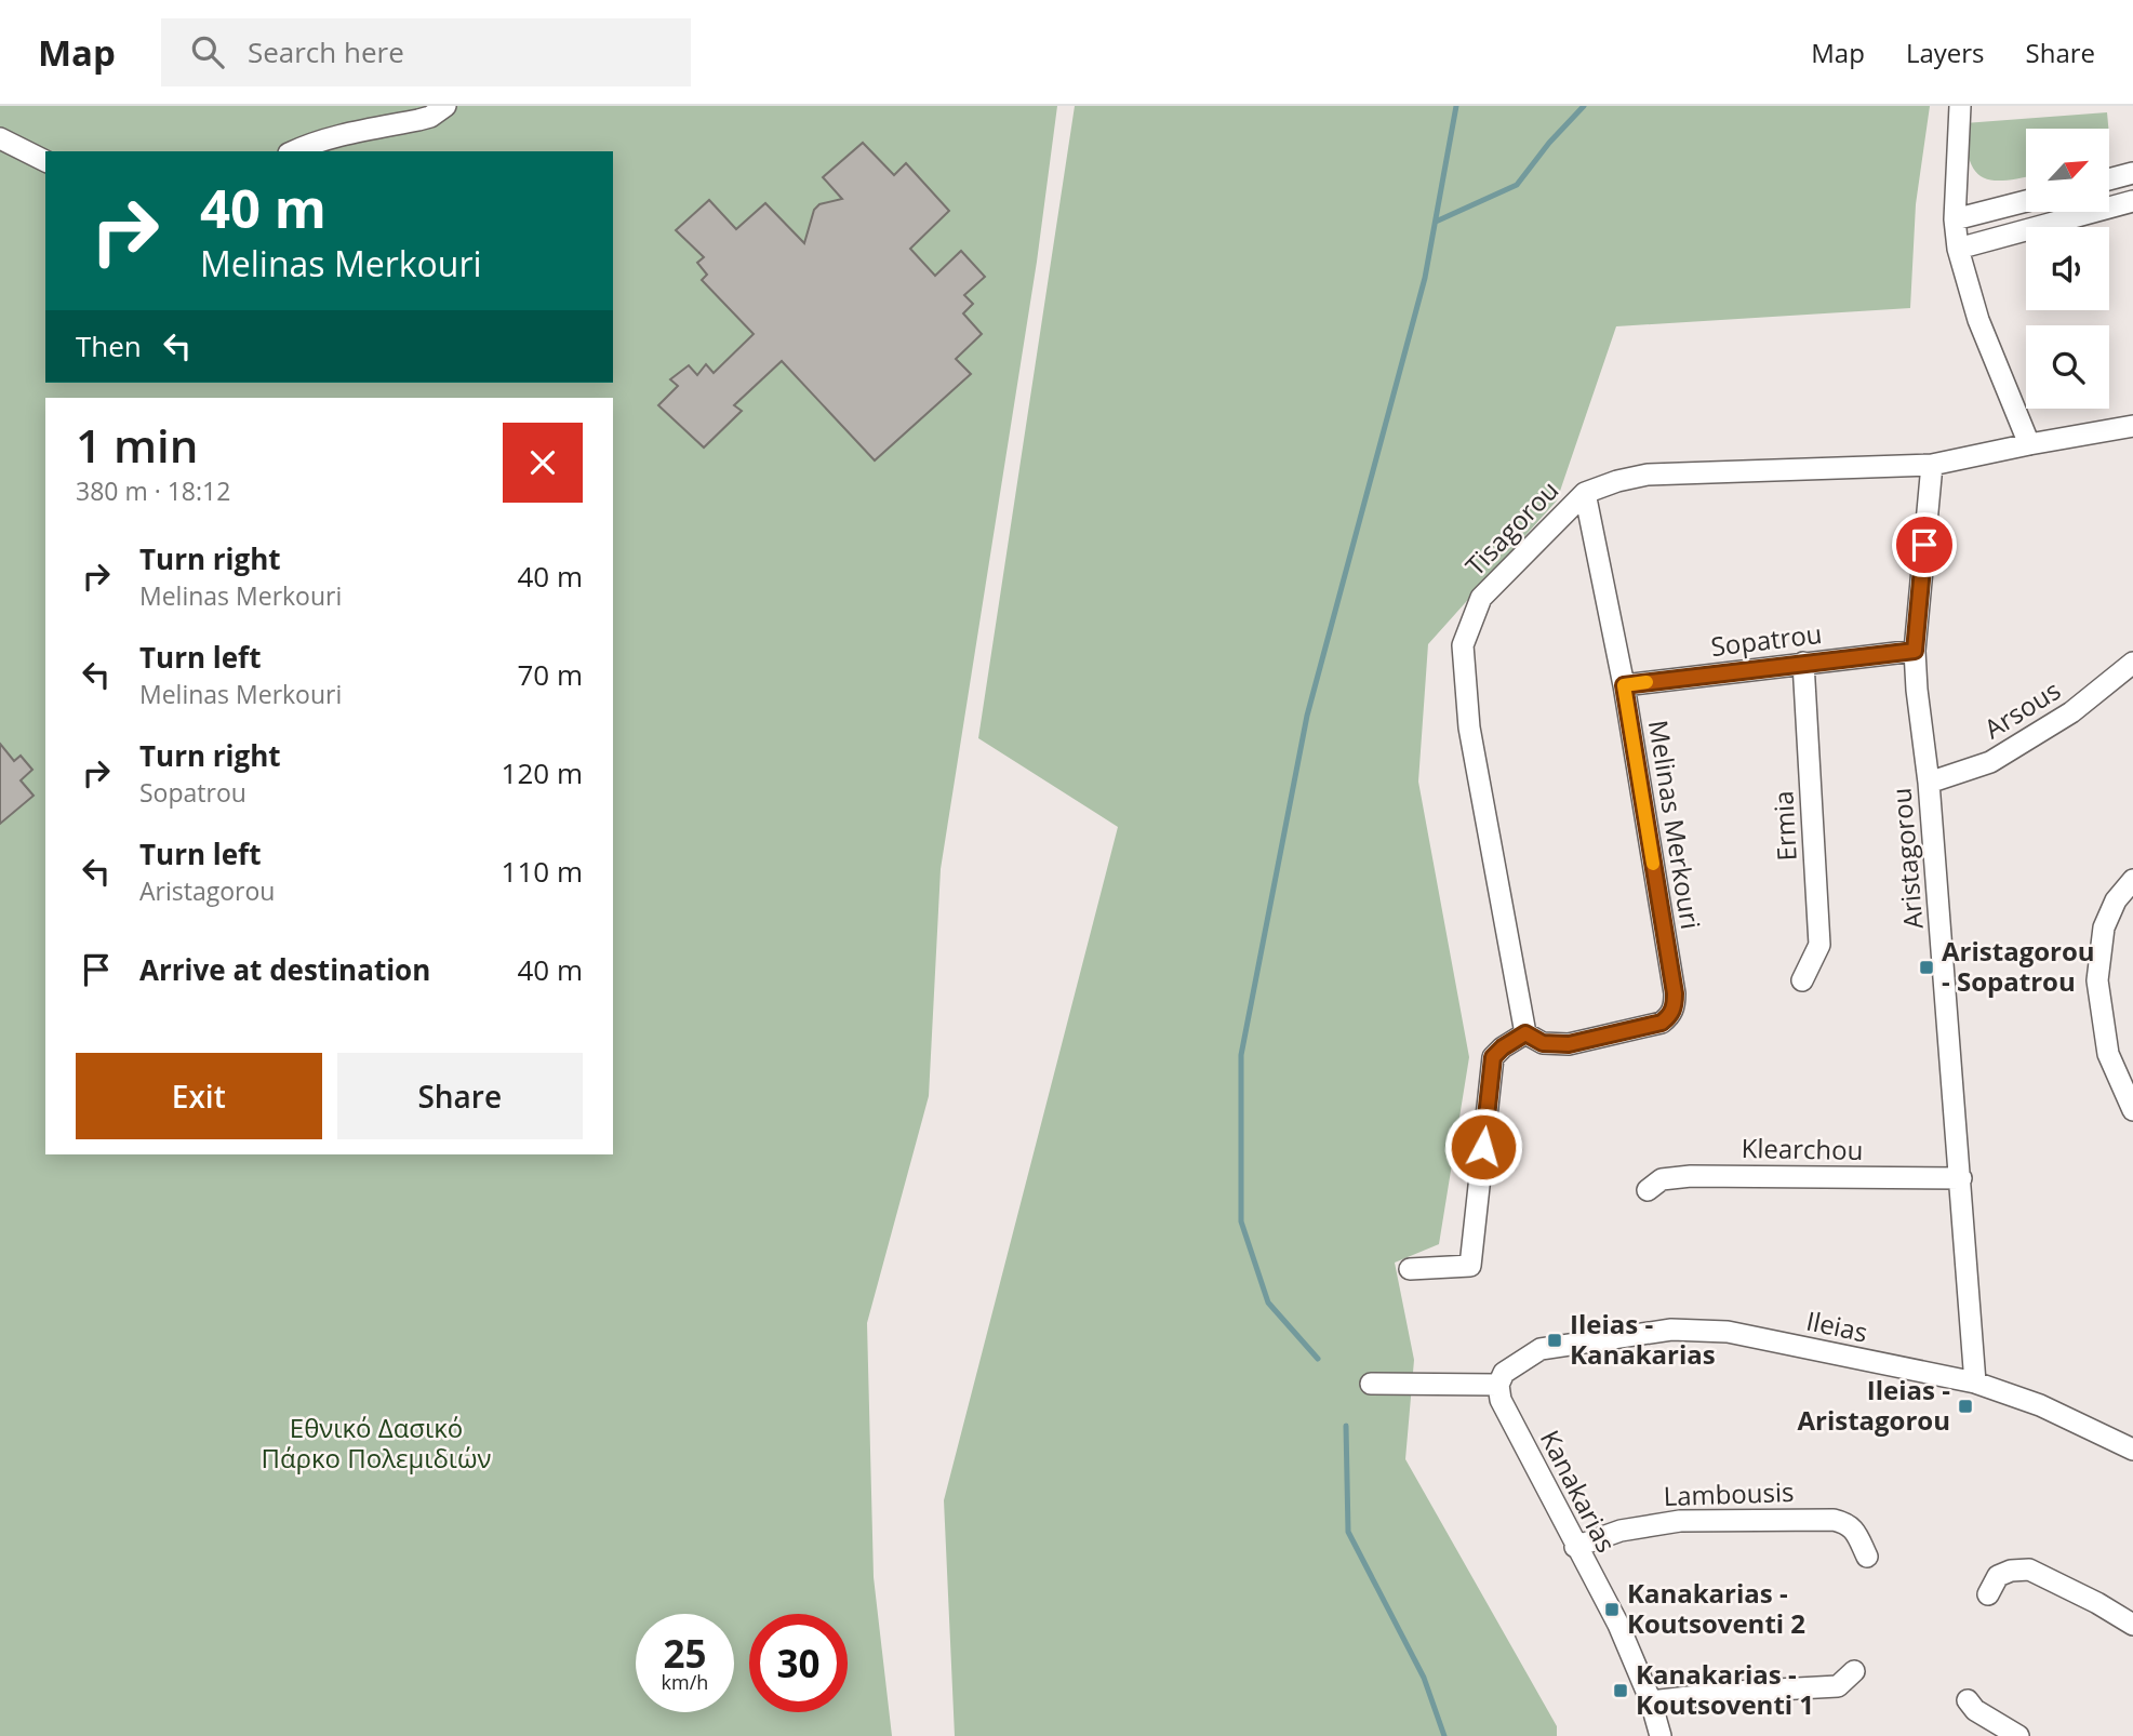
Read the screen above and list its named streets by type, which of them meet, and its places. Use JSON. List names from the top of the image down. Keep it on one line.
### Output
{"streets":{"street":["Tisagorou","Sopatrou","Arsous","Melinas Merkouri","Ermia","Aristagorou","Klearchou","Ileias","Kanakarias","Lambousis"]},"crossings":[["Tisagorou","Melinas Merkouri"],["Tisagorou","Aristagorou"],["Sopatrou","Melinas Merkouri"],["Sopatrou","Ermia"],["Sopatrou","Aristagorou"],["Arsous","Aristagorou"],["Aristagorou","Klearchou"],["Aristagorou","Ileias"],["Ileias","Kanakarias"],["Kanakarias","Lambousis"]],"parks":["Εθνικό Δασικό Πάρκο Πολεμιδιών"],"places":{"transit":["Aristagorou - Sopatrou","Ileias - Kanakarias","Ileias - Aristagorou","Kanakarias - Koutsoventi 2","Kanakarias - Koutsoventi 1"]},"north":"top right","page":{"header":"Map","search":"Search here","nav":["Map","Layers","Share"],"turn":["40 m","Melinas Merkouri"],"then":"Then","heading":["1 min","380 m · 18:12"],"list":[{"name":"Turn right","note":"Melinas Merkouri","value":"40 m"},{"name":"Turn left","note":"Melinas Merkouri","value":"70 m"},{"name":"Turn right","note":"Sopatrou","value":"120 m"},{"name":"Turn left","note":"Aristagorou","value":"110 m"},{"name":"Arrive at destination","value":"40 m"}],"buttons":["Exit","Share"],"speed":"25 km/h","limit":"30"}}
